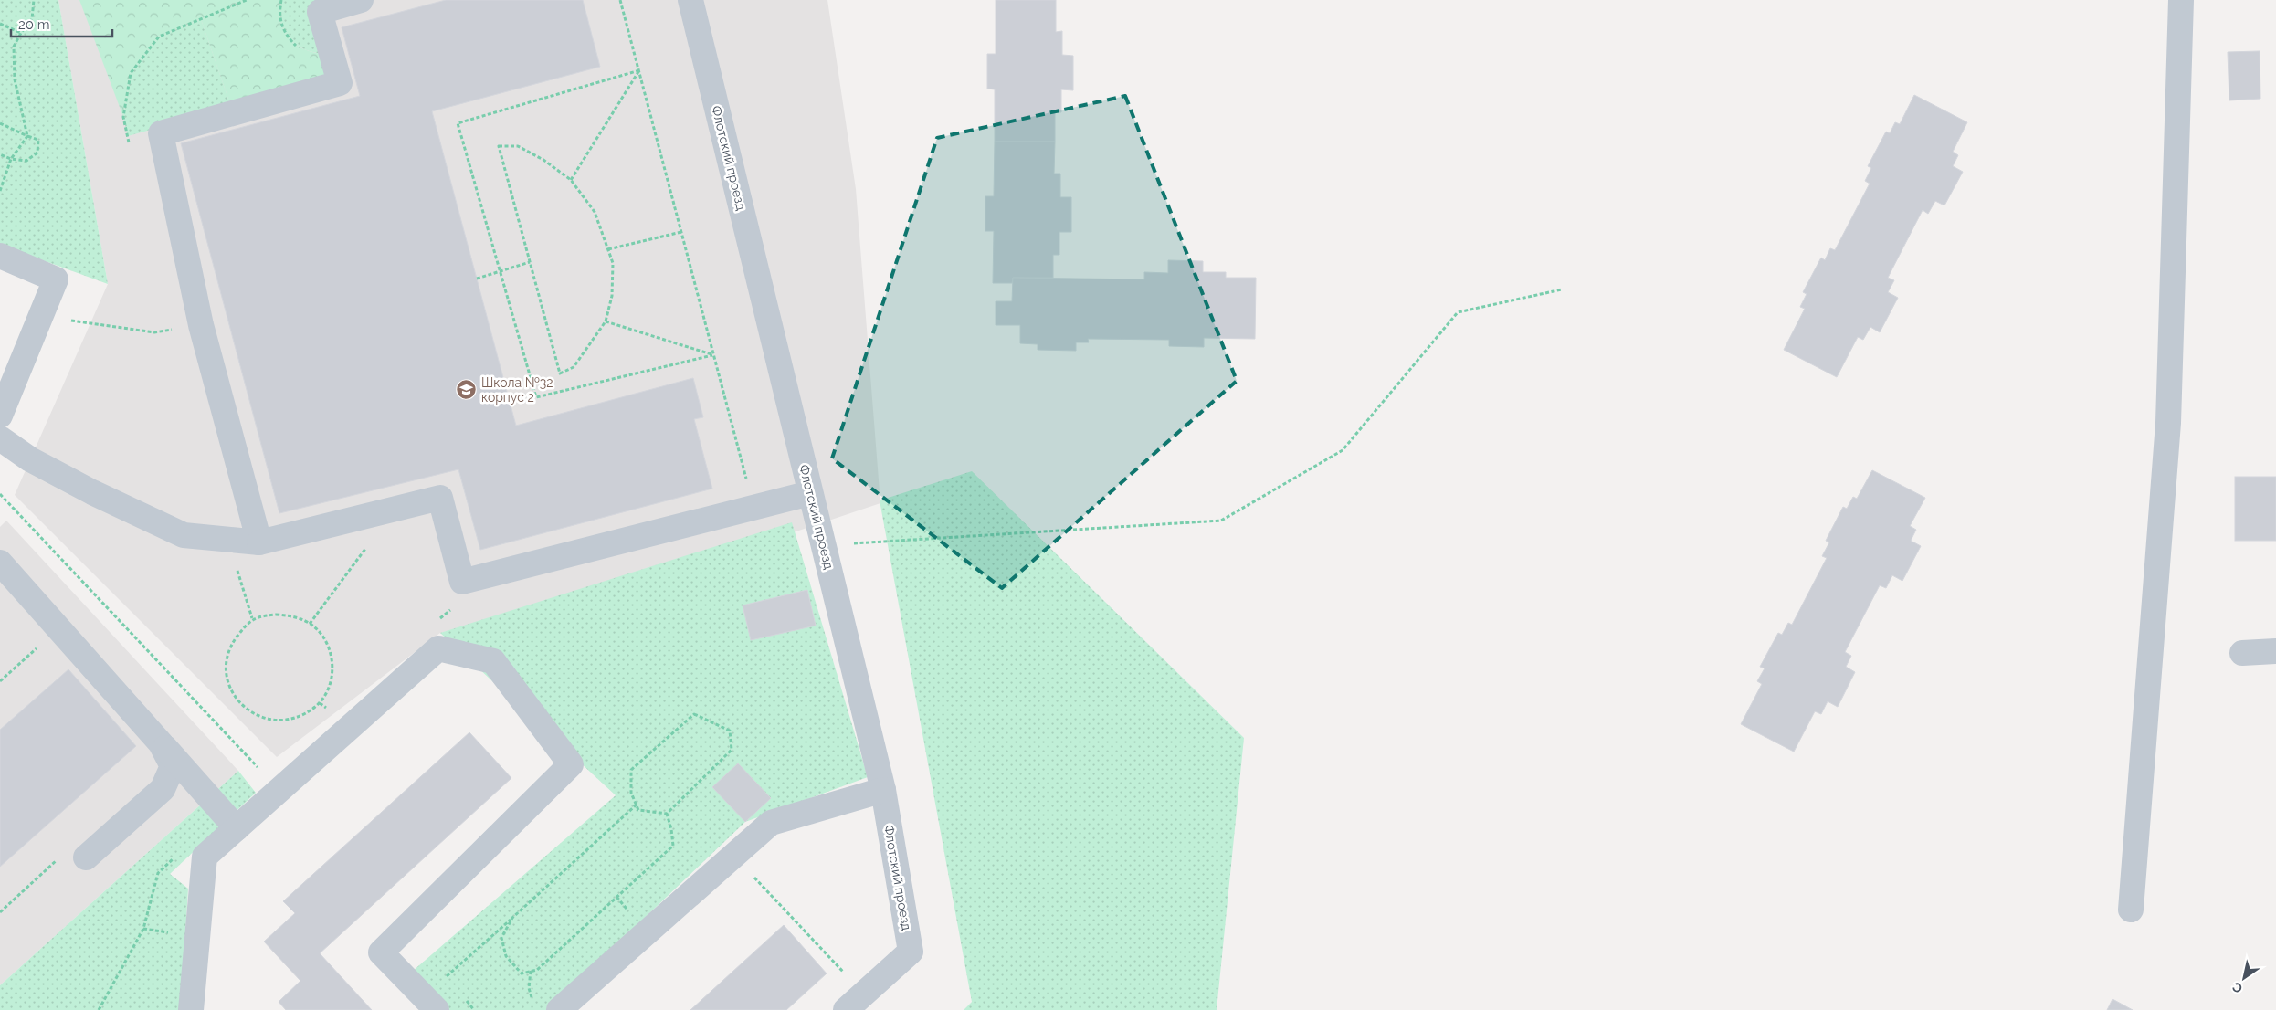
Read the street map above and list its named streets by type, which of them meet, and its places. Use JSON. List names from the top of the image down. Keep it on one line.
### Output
{"streets":{"street":["Флотский проезд"]},"places":{"school or university":["Школа №32 корпус 2"]},"scale_bar":"20 m","north":"bottom left"}
